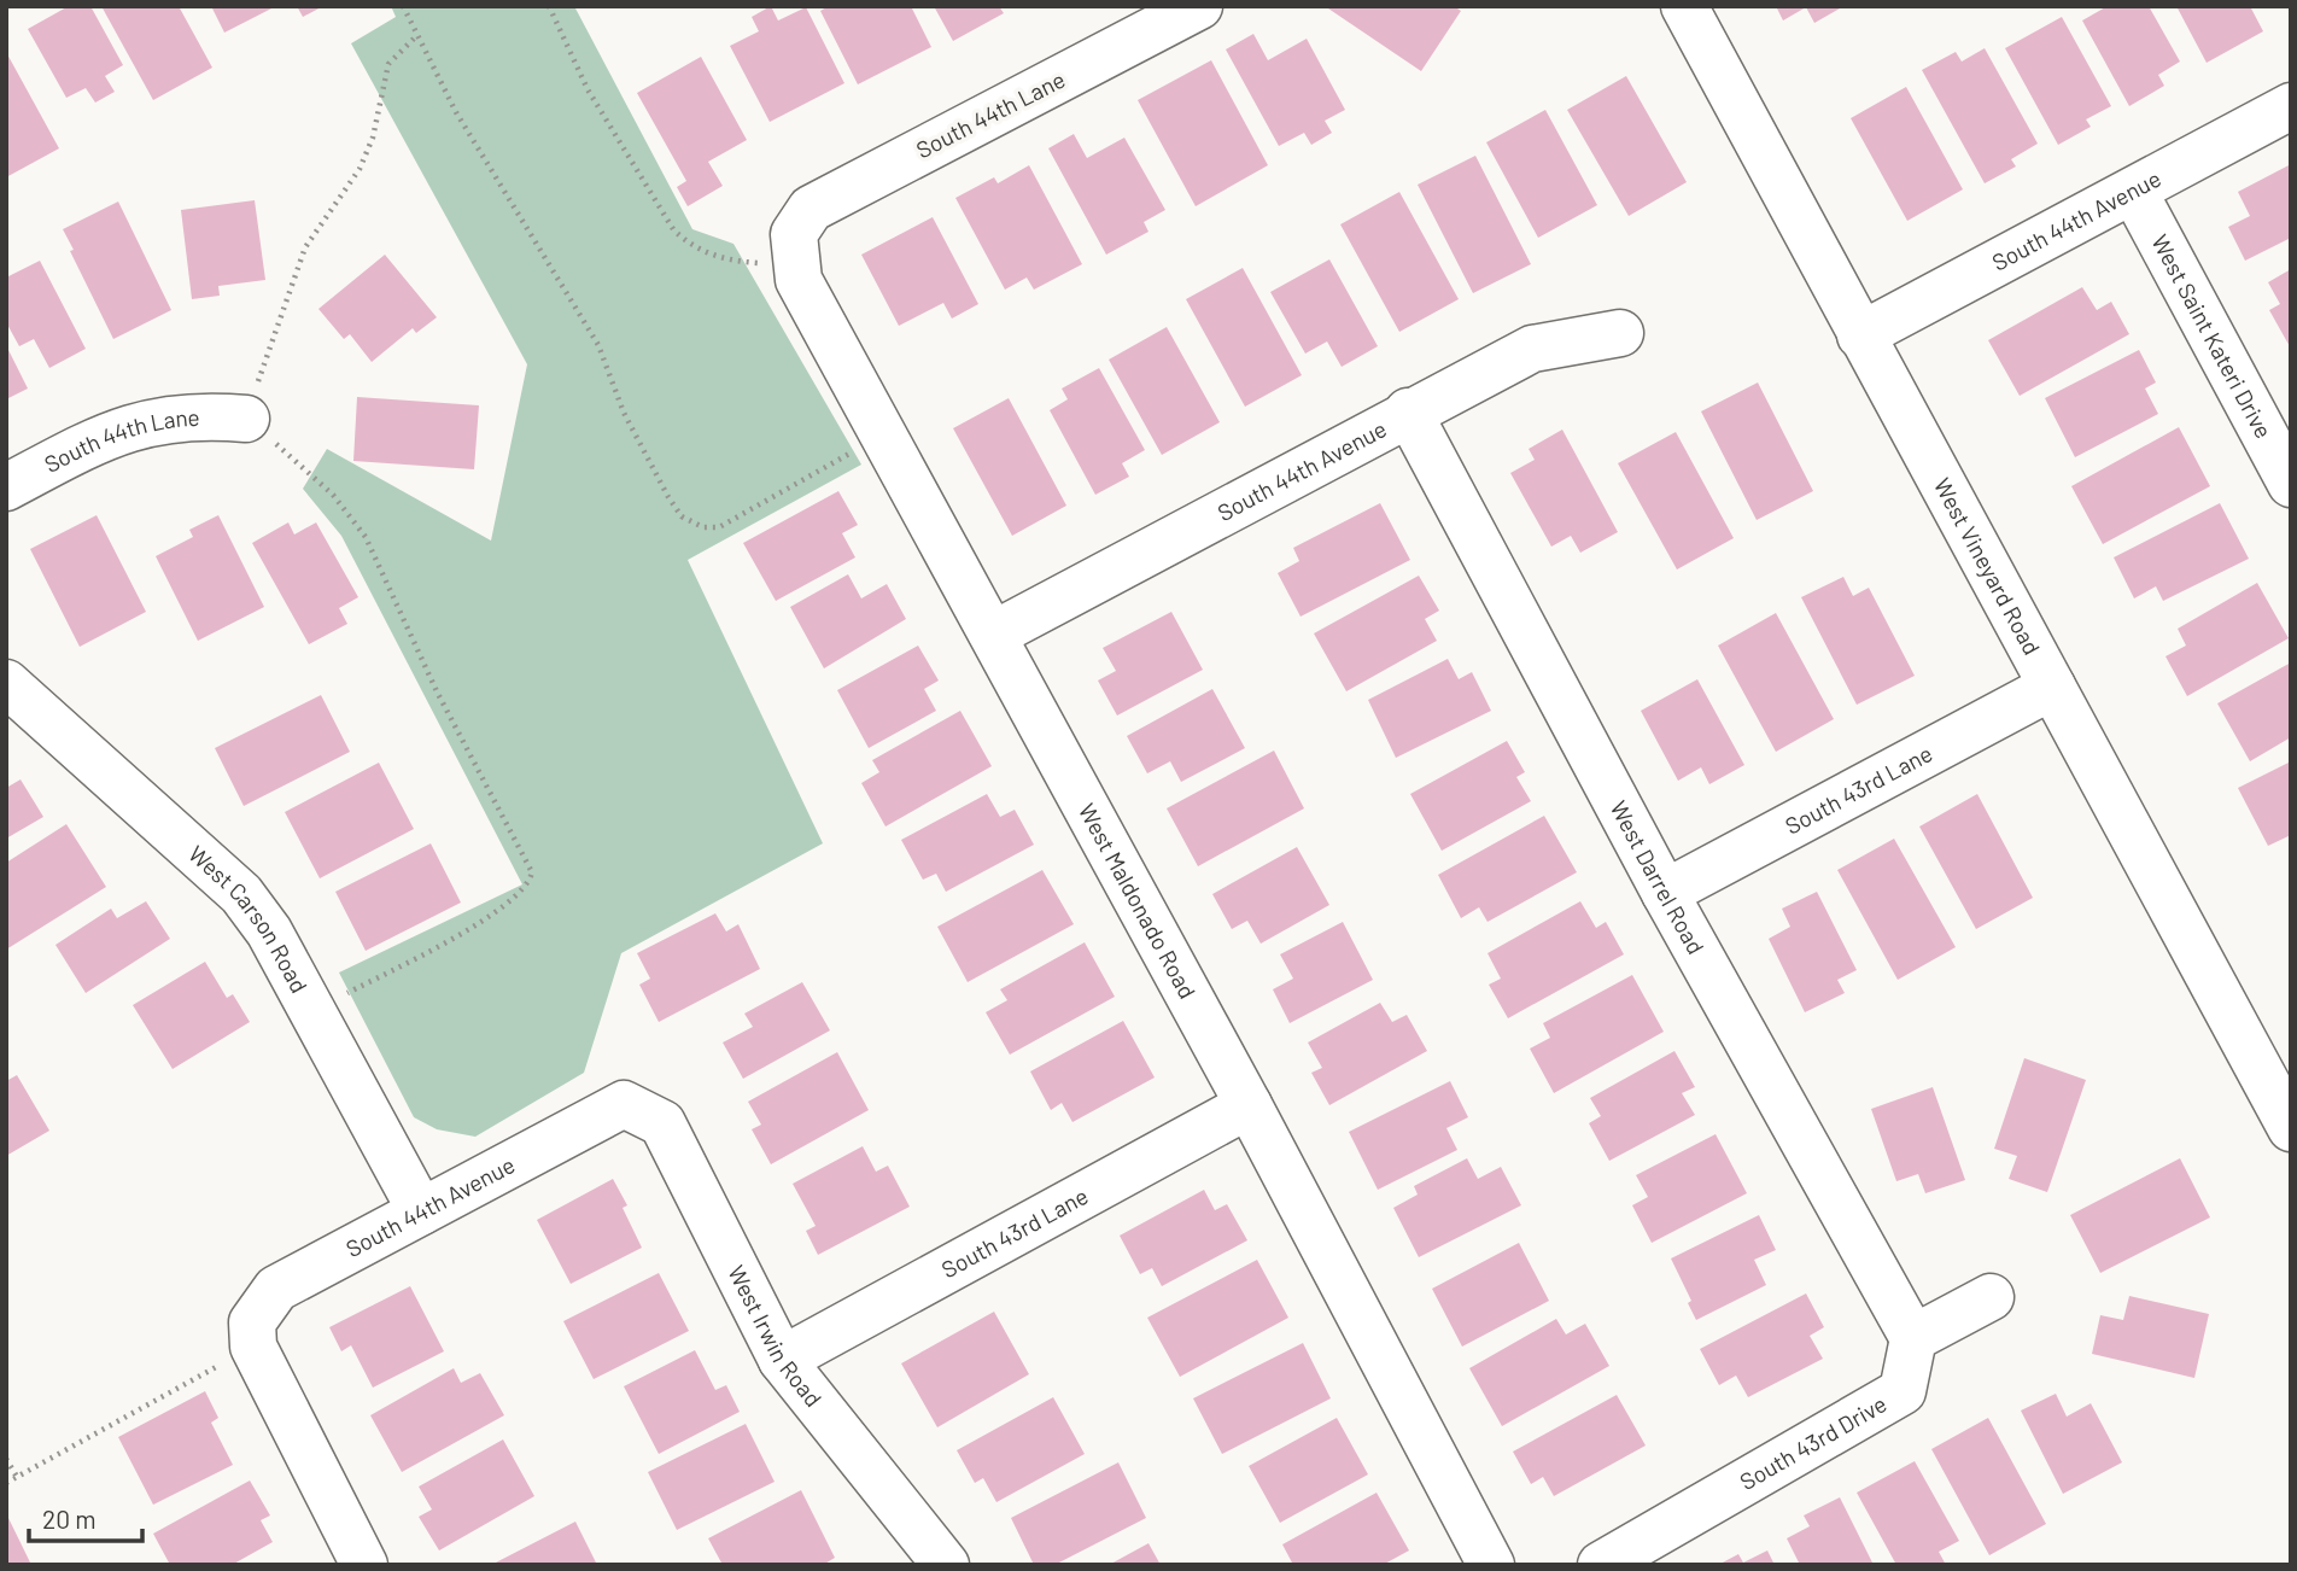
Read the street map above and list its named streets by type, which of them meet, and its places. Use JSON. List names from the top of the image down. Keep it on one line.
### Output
{"streets":{"street":["South 44th Lane","South 44th Avenue","West Saint Kateri Drive","West Vineyard Road","South 43rd Lane","West Darrel Road","West Maldonado Road","West Carson Road","West Irwin Road","South 43rd Drive"]},"crossings":[["South 44th Lane","West Maldonado Road"],["South 44th Avenue","West Saint Kateri Drive"],["South 44th Avenue","West Vineyard Road"],["South 44th Avenue","West Darrel Road"],["South 44th Avenue","West Maldonado Road"],["South 44th Avenue","West Carson Road"],["South 44th Avenue","West Irwin Road"],["West Vineyard Road","South 43rd Lane"],["South 43rd Lane","West Darrel Road"],["South 43rd Lane","West Maldonado Road"],["South 43rd Lane","West Irwin Road"],["West Darrel Road","South 43rd Drive"]],"scale_bar":"20 m"}
